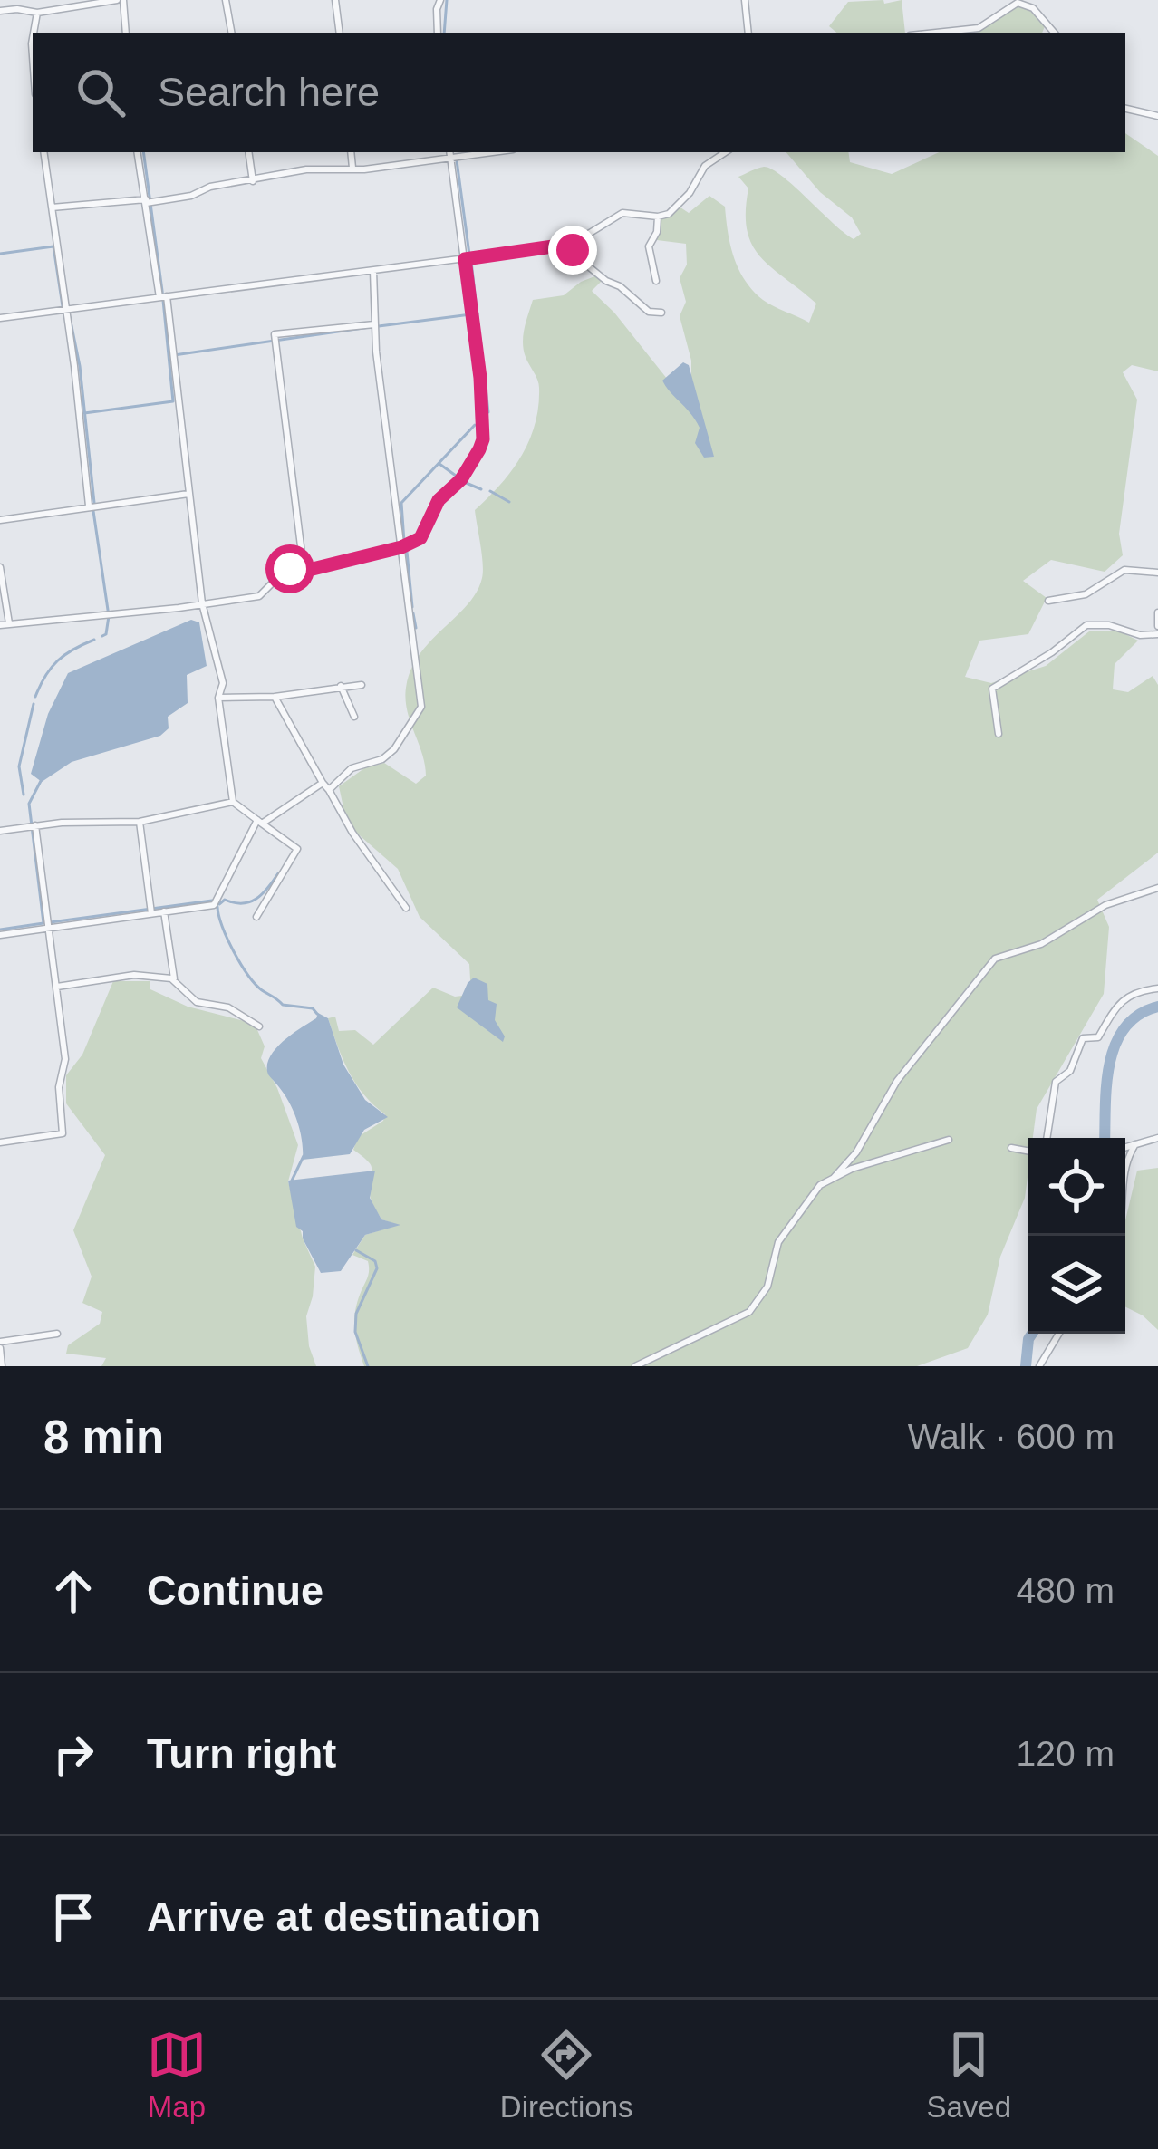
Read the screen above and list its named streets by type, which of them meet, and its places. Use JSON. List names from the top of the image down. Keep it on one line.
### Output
{"page":{"search":"Search here","heading":["8 min","Walk · 600 m"],"list":[["Continue","480 m"],["Turn right","120 m"],"Arrive at destination"],"nav":["Map","Directions","Saved"]}}
